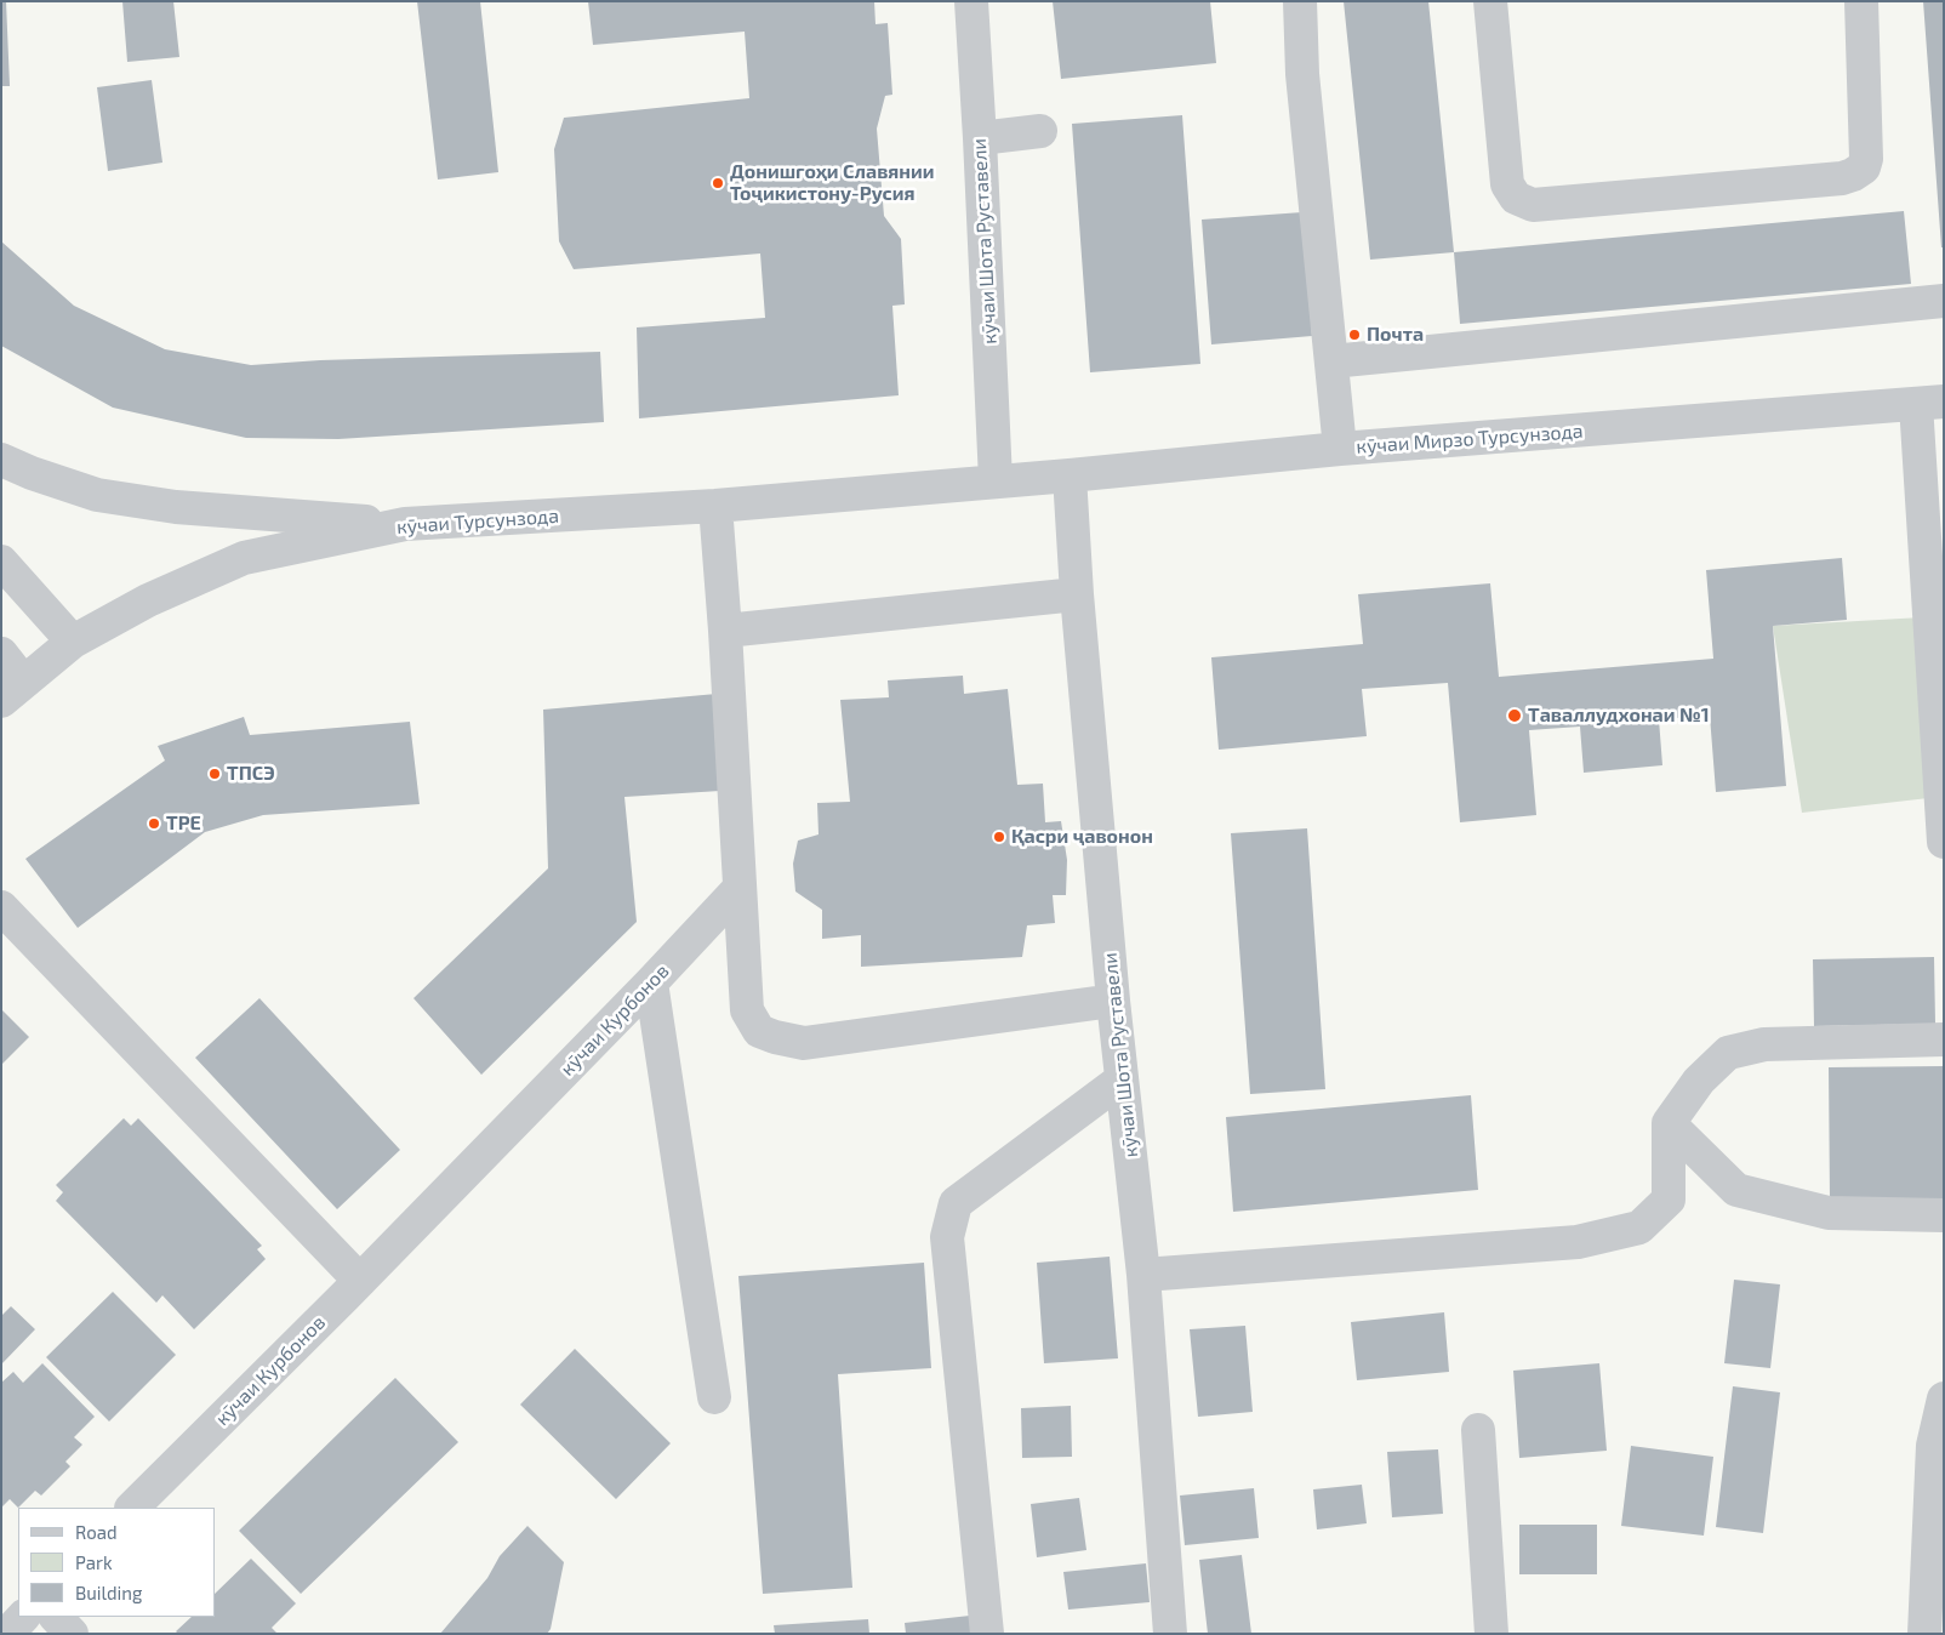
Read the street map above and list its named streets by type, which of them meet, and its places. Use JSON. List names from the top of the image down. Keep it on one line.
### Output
{"streets":{"street":["кӯчаи Шота Руставели","кӯчаи Мирзо Турсунзода","кӯчаи Турсунзода","кӯчаи Курбонов"]},"crossings":[["кӯчаи Шота Руставели","кӯчаи Мирзо Турсунзода"],["кӯчаи Шота Руставели","кӯчаи Турсунзода"],["кӯчаи Мирзо Турсунзода","кӯчаи Турсунзода"]],"places":["Донишгоҳи Славянии Тоҷикистону-Русия","Почта","Таваллудхонаи №1","ТПСЭ","TPE","Қасри ҷавонон"],"legend":["Road","Park","Building"]}
